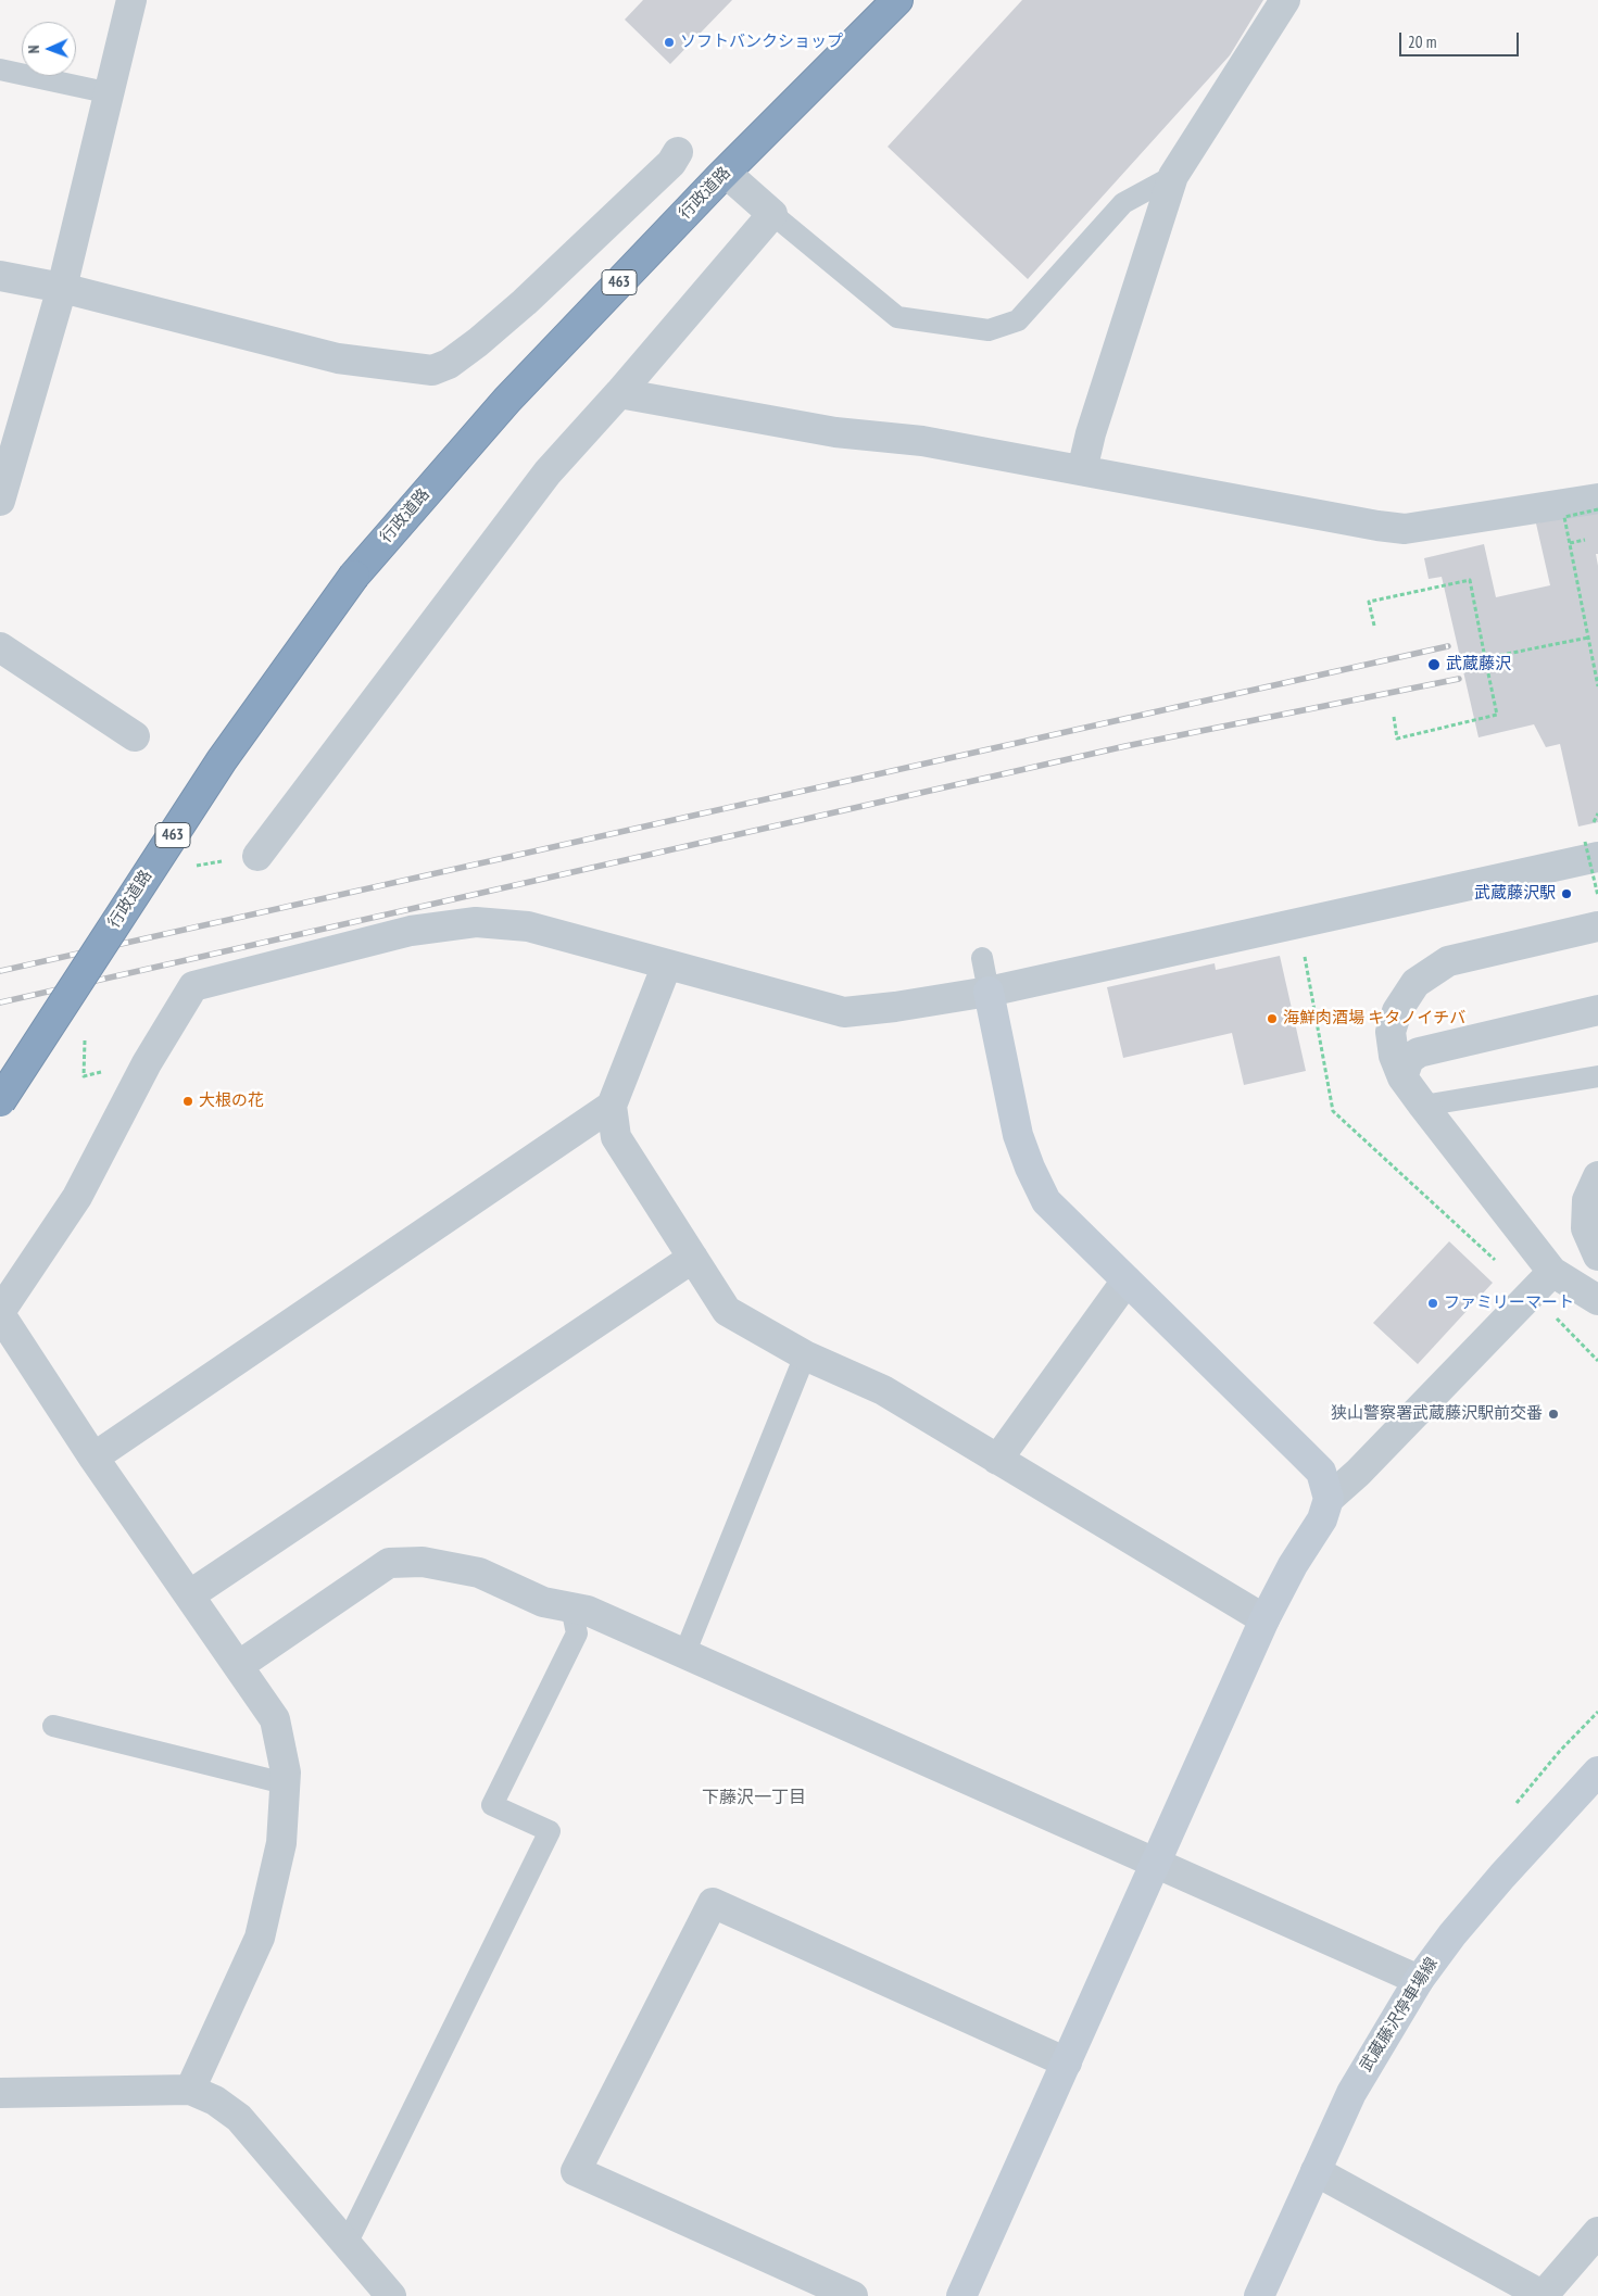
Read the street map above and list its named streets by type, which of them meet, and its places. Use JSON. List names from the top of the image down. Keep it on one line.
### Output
{"streets":{"highway":["行政道路","463"],"street":["武蔵藤沢停車場線"]},"districts":["下藤沢一丁目"],"places":["ソフトバンクショップ","武蔵藤沢","武蔵藤沢駅","海鮮肉酒場 キタノイチバ","大根の花","ファミリーマート","狭山警察署武蔵藤沢駅前交番"],"scale_bar":"20 m","north":"left"}
